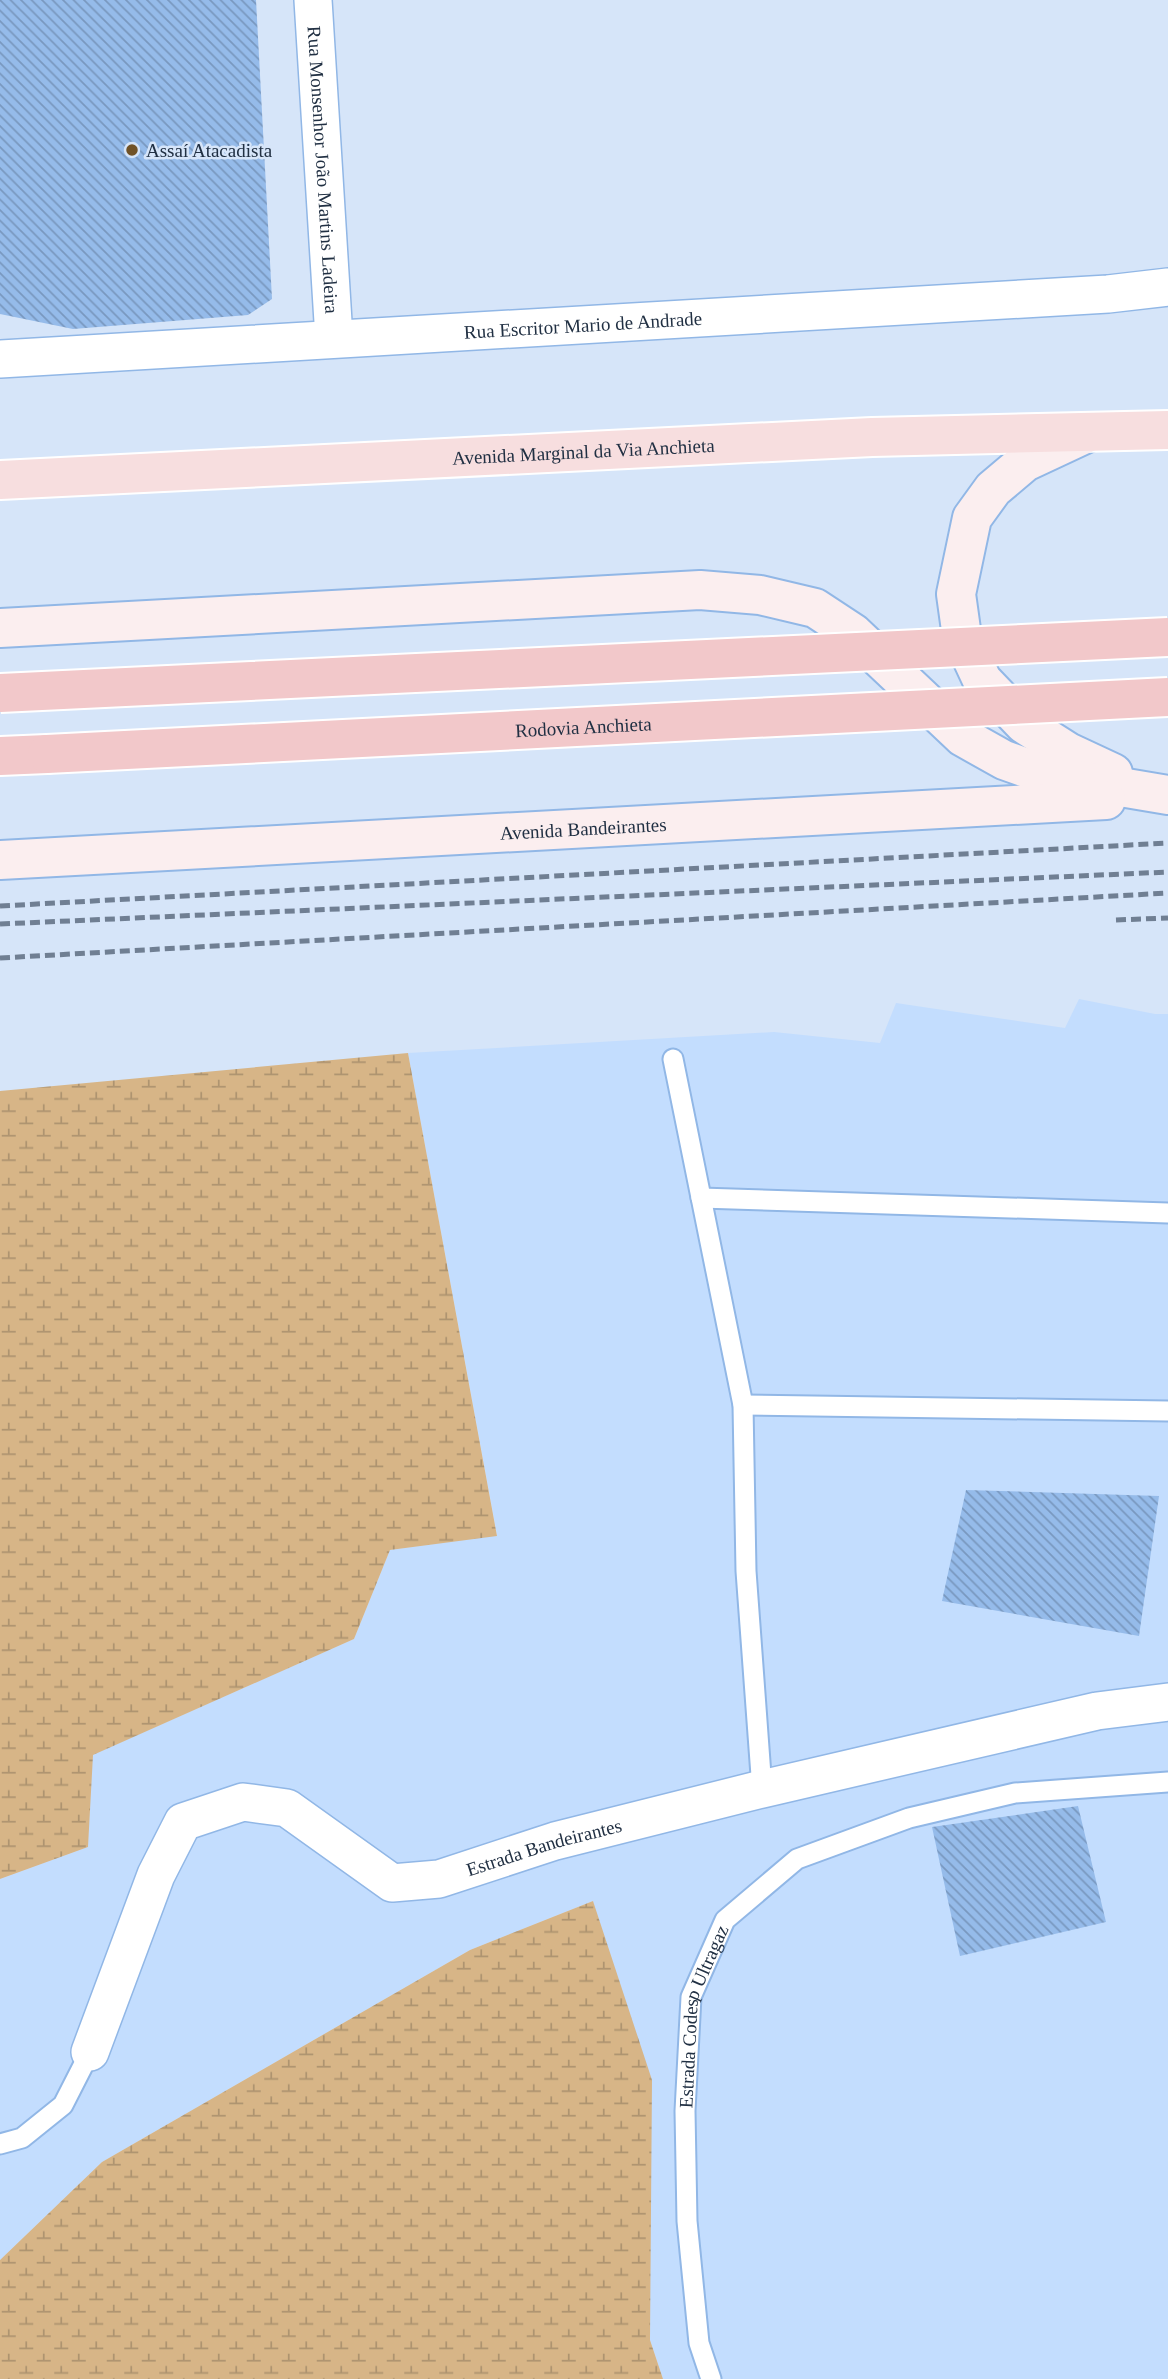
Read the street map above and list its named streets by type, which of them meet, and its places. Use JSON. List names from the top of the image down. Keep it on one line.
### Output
{"streets":{"highway":["Rodovia Anchieta"],"main road":["Avenida Marginal da Via Anchieta","Avenida Bandeirantes"],"street":["Rua Monsenhor João Martins Ladeira","Rua Escritor Mario de Andrade","Estrada Bandeirantes"],"lane":["Estrada Codesp Ultragaz"]},"crossings":[["Rua Monsenhor João Martins Ladeira","Rua Escritor Mario de Andrade"]],"places":["Assaí Atacadista"]}
